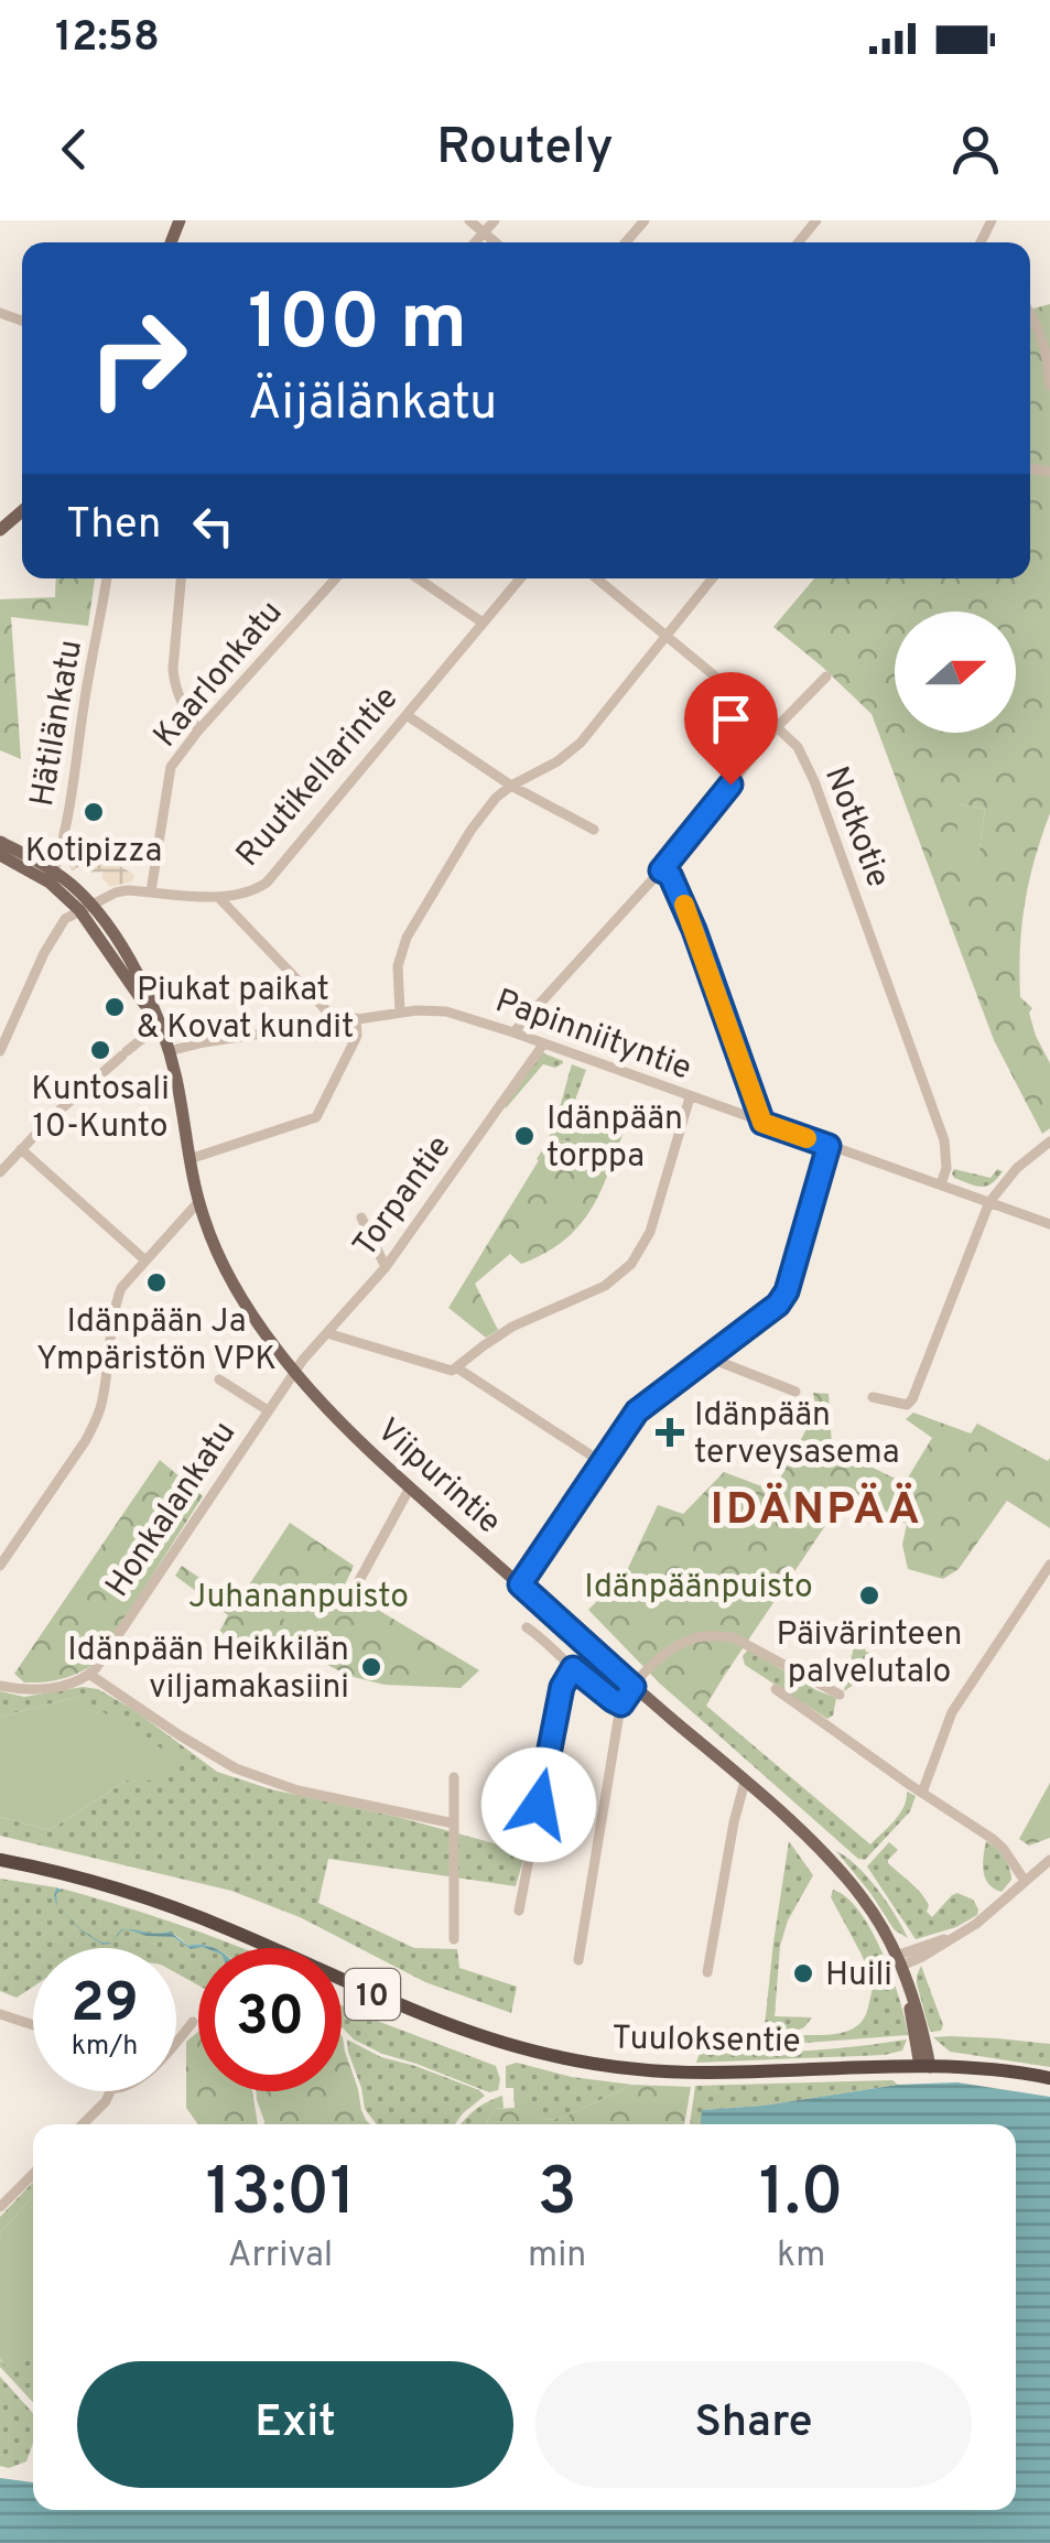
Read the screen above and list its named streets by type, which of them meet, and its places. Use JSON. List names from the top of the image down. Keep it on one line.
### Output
{"streets":{"highway":["10","Tuuloksentie"],"main road":["Viipurintie"],"street":["Kaarlonkatu","Hätilänkatu","Ruutikellarintie","Notkotie","Papinniityntie","Torpantie","Honkalankatu"]},"crossings":[["Kaarlonkatu","Ruutikellarintie"],["Hätilänkatu","Viipurintie"],["Ruutikellarintie","Viipurintie"],["Notkotie","Papinniityntie"],["Papinniityntie","Torpantie"],["Papinniityntie","Viipurintie"],["Torpantie","Viipurintie"],["Torpantie","Honkalankatu"],["Viipurintie","Honkalankatu"],["Viipurintie","Tuuloksentie"]],"districts":["IDÄNPÄÄ"],"parks":["Idänpäänpuisto","Juhananpuisto"],"places":{"other":["Kotipizza","Piukat paikat & Kovat kundit","Kuntosali 10-Kunto","Idänpään torppa","Idänpään Ja Ympäristön VPK","Päivärinteen palvelutalo","Idänpään Heikkilän viljamakasiini","Huili"],"health":["Idänpään terveysasema"]},"north":"right","page":{"status":"12:58","header":"Routely","turn":["100 m","Äijälänkatu"],"then":"Then","speed":"29 km/h","limit":"30","eta":["13:01","Arrival","3","min","1.0","km"],"buttons":["Exit","Share"]}}
